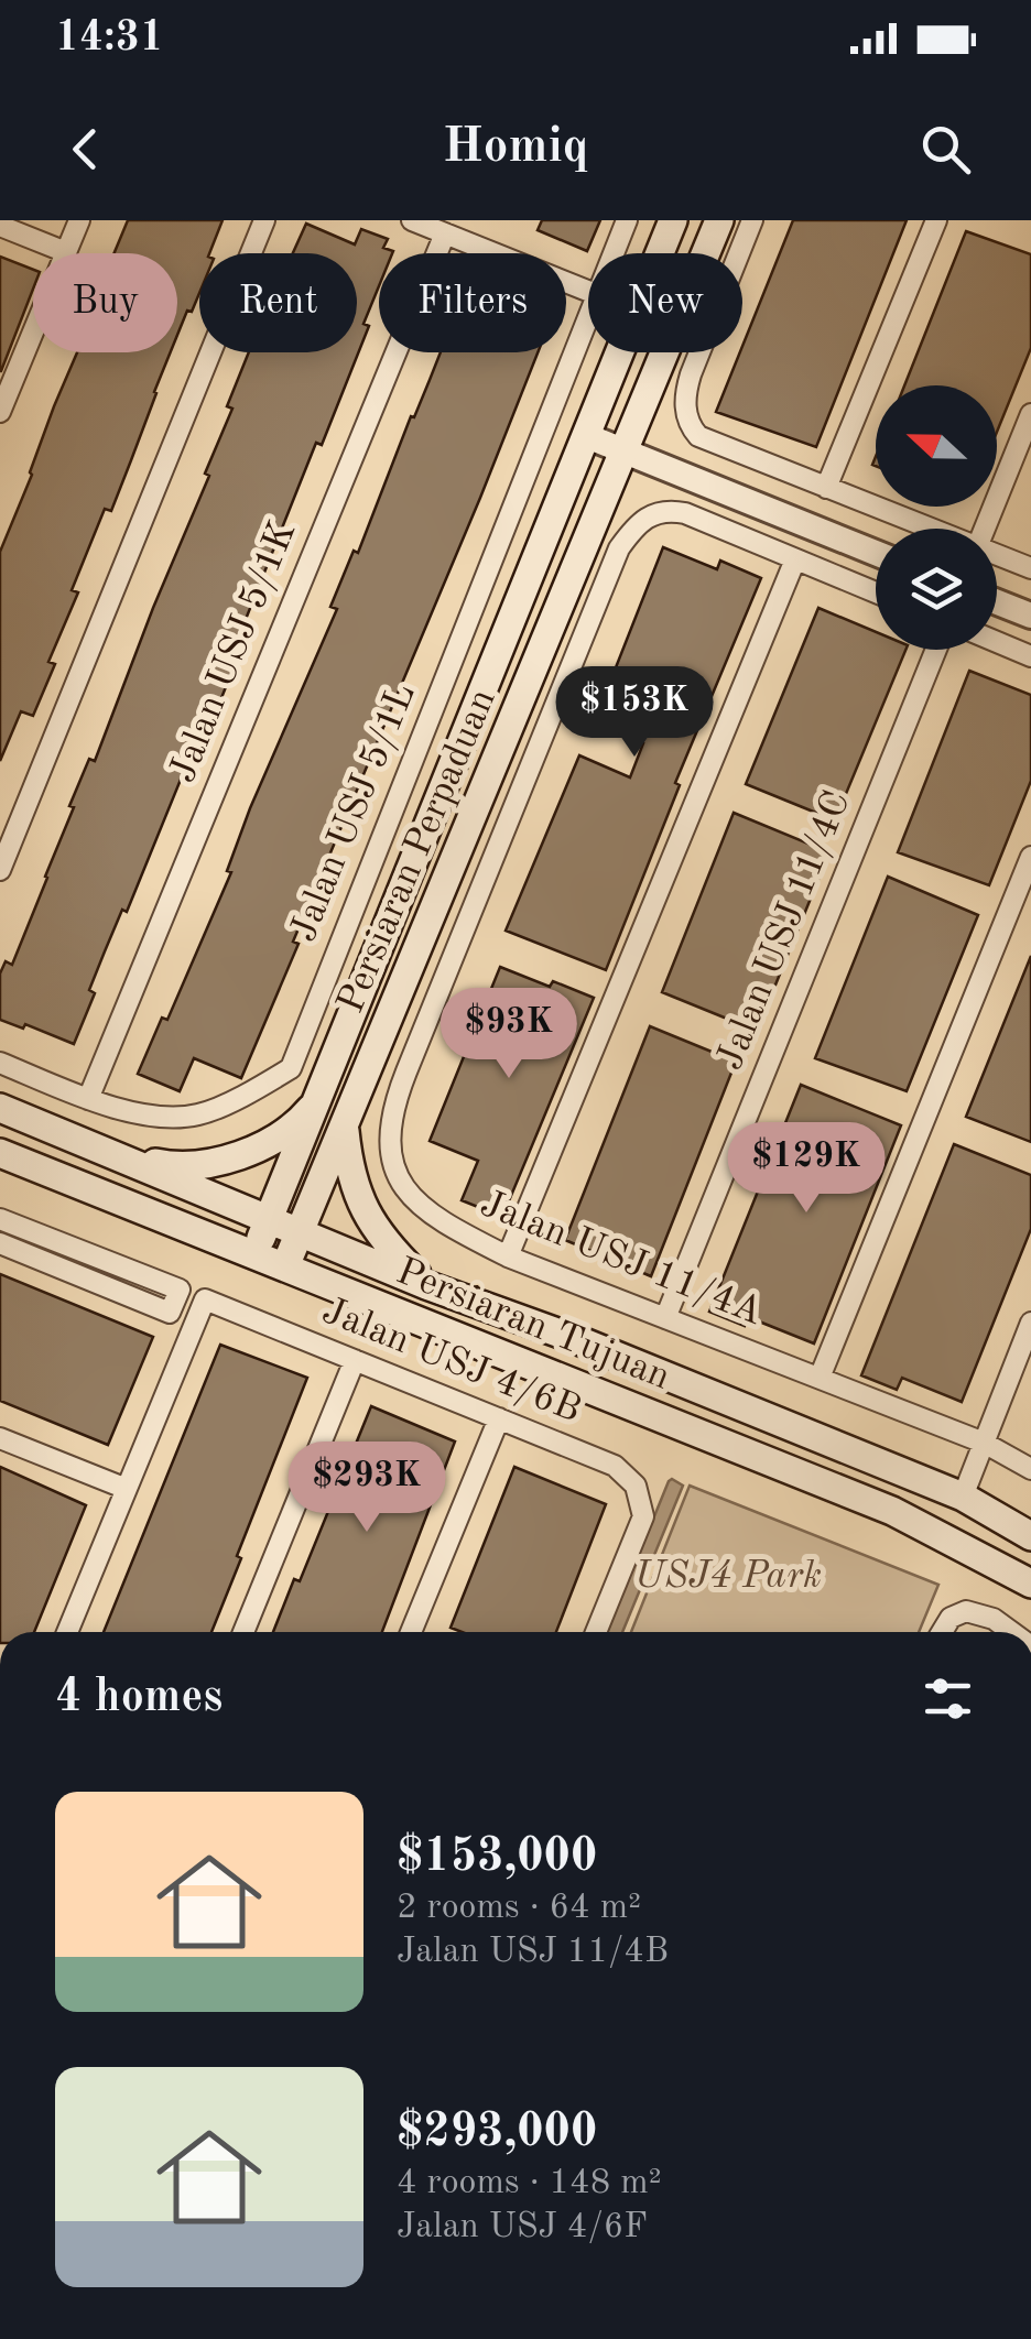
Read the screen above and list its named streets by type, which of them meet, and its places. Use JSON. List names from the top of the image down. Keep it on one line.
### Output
{"streets":{"main road":["Persiaran Perpaduan","Persiaran Tujuan"],"street":["Jalan USJ 5/1K","Jalan USJ 5/1L","Jalan USJ 11/4C","Jalan USJ 11/4A","Jalan USJ 4/6B"]},"crossings":[["Jalan USJ 5/1K","Jalan USJ 5/1L"],["Persiaran Perpaduan","Persiaran Tujuan"],["Jalan USJ 11/4C","Jalan USJ 11/4A"]],"parks":["USJ4 Park"],"north":"left","page":{"status":"14:31","header":"Homiq","chip":["Buy","Rent","Filters","New"],"price":["$153K","$93K","$129K","$293K"],"heading":"4 homes","list":[{"name":"$153,000","note":"2 rooms · 64 m² · Jalan USJ 11/4B"},{"name":"$293,000","note":"4 rooms · 148 m² · Jalan USJ 4/6F"}]}}
